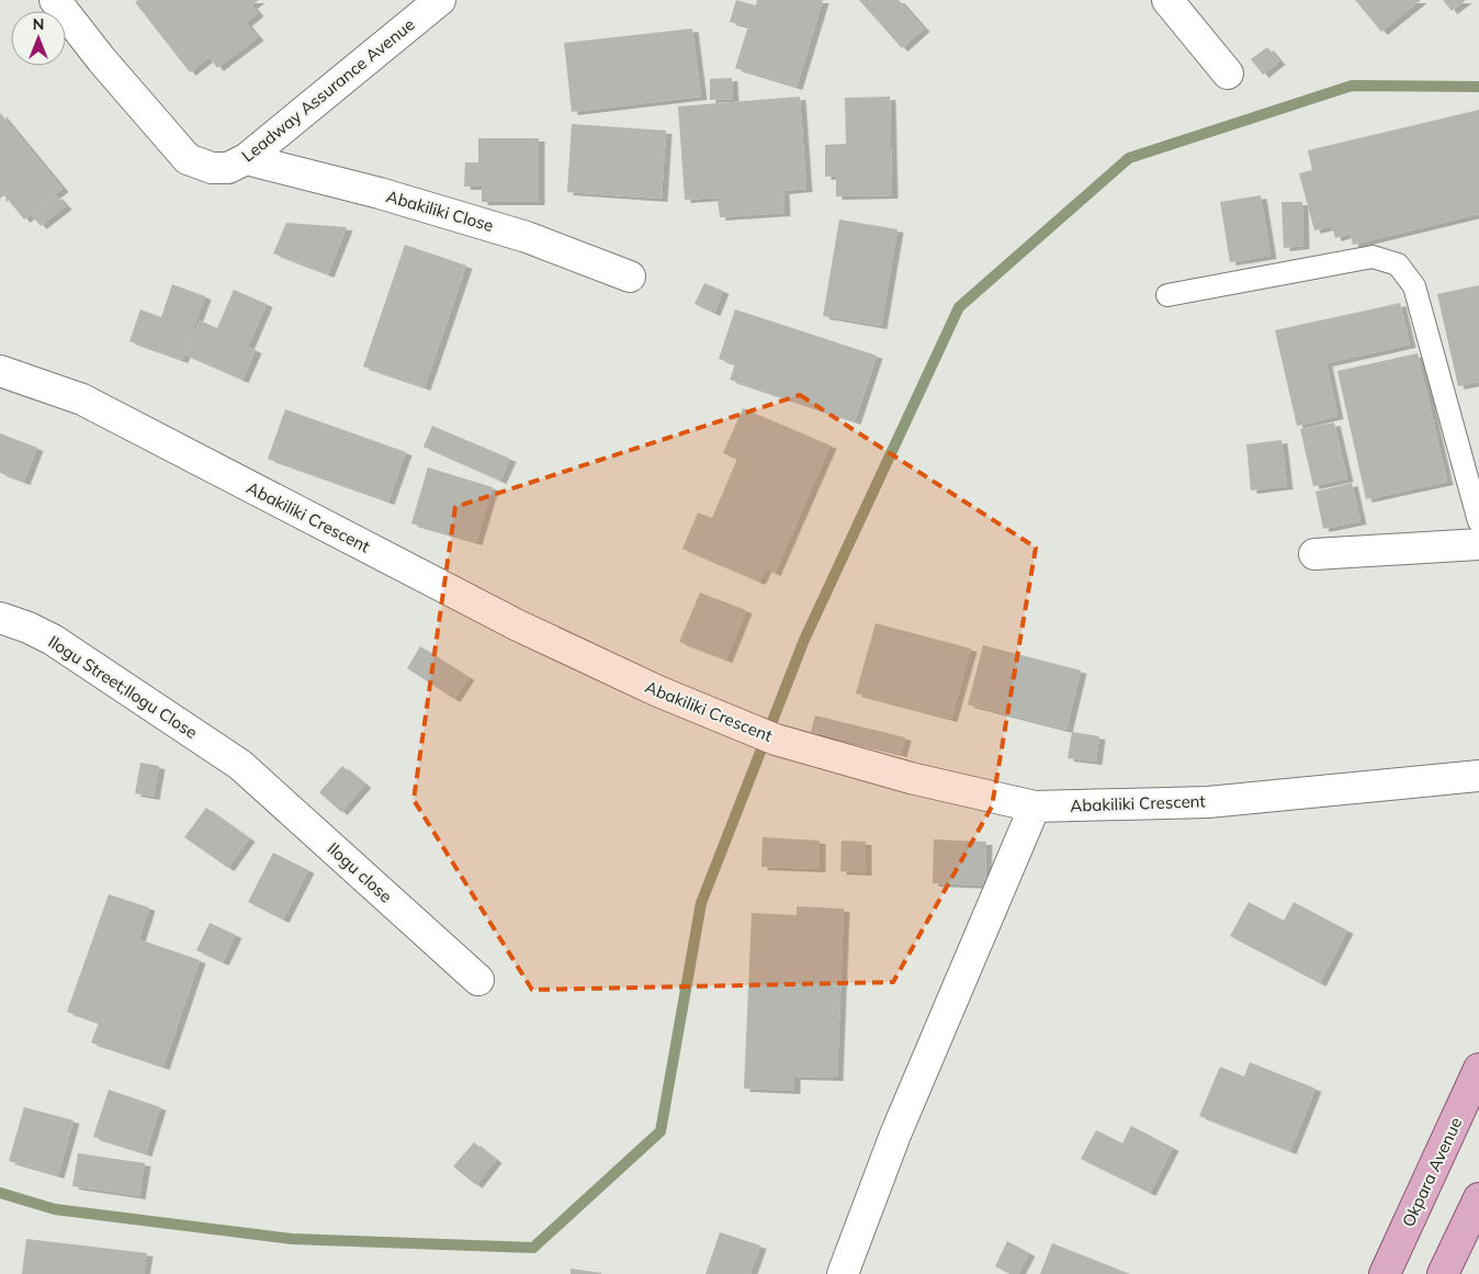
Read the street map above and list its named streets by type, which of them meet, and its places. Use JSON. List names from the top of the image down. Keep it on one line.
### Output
{"streets":{"main road":["Okpara Avenue"],"street":["Leadway Assurance Avenue","Abakiliki Close","Abakiliki Crescent","Ilogu Street;Ilogu Close","Ilogu close"]},"crossings":[["Leadway Assurance Avenue","Abakiliki Close"],["Ilogu Street;Ilogu Close","Ilogu close"]],"north":"top"}
